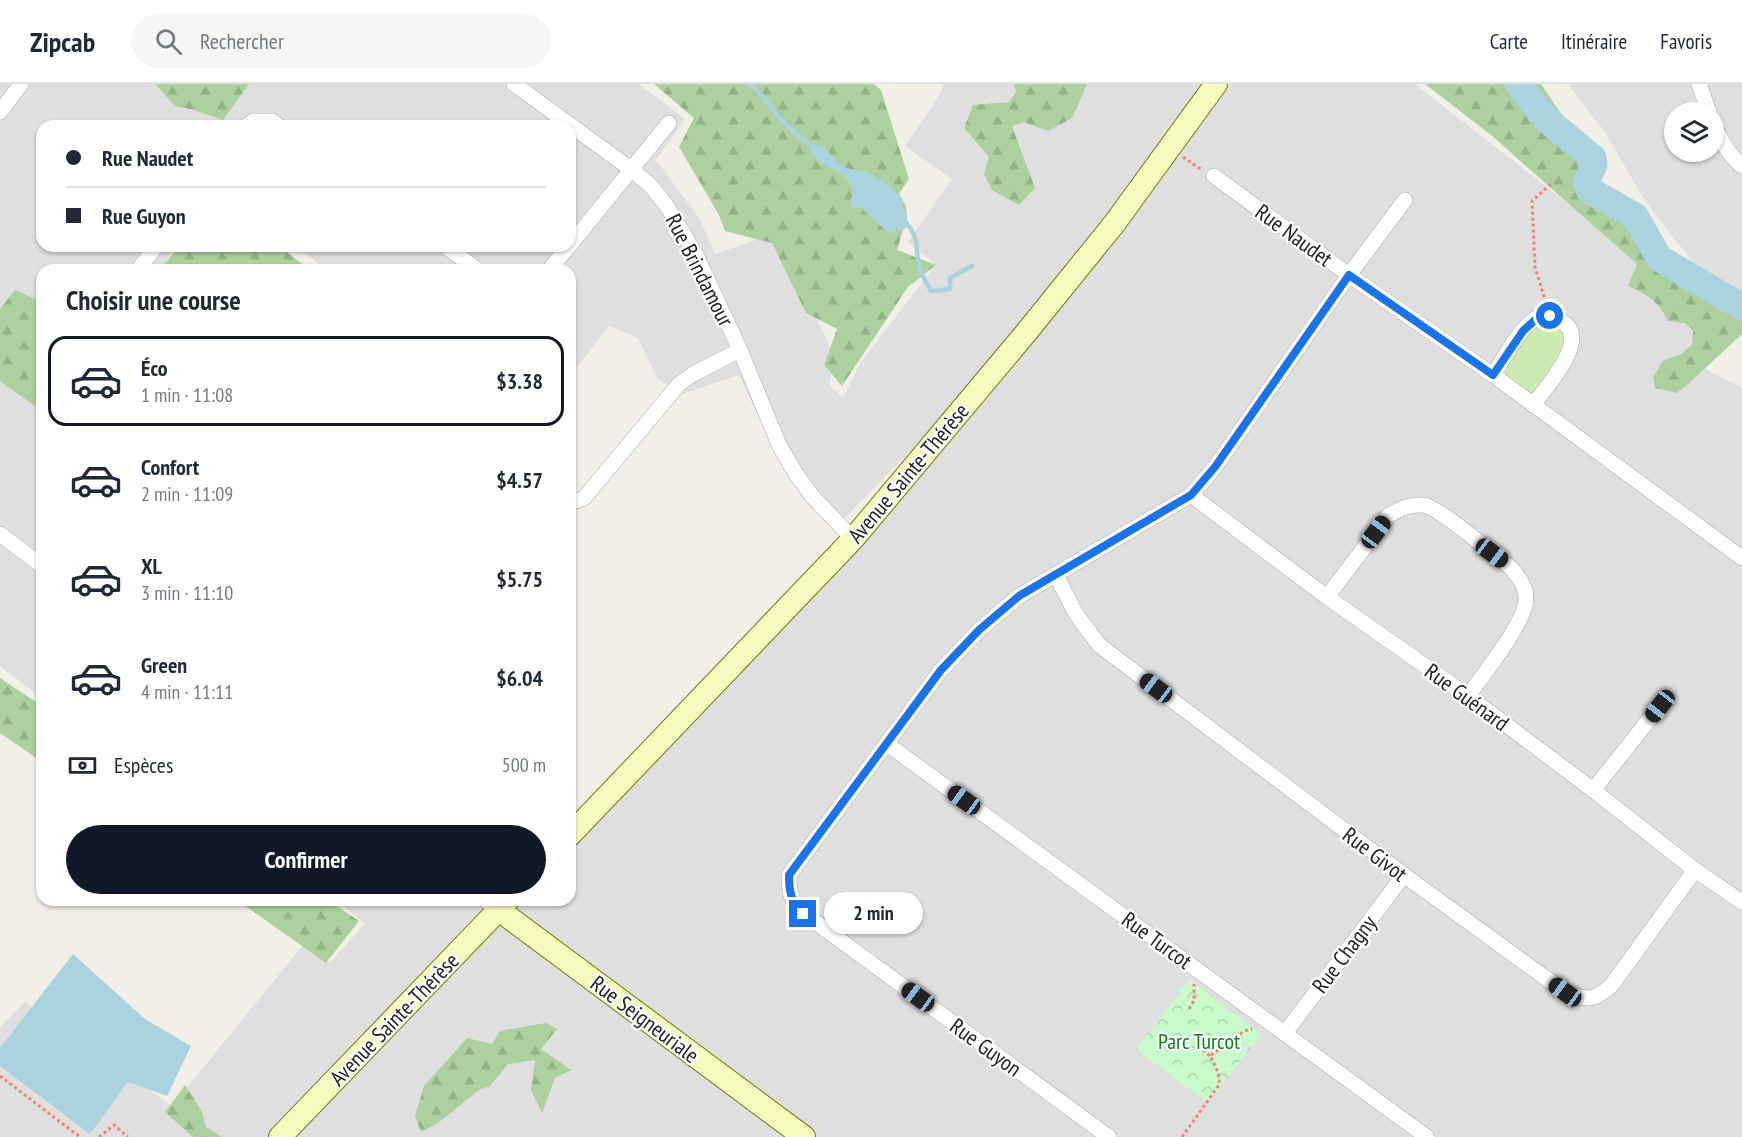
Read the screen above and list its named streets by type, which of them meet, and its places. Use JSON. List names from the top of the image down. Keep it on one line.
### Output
{"streets":{"street":["Rue Naudet","Rue Brindamour","Avenue Sainte-Thérèse","Rue Guénard","Rue Givot","Rue Turcot","Rue Chagny","Rue Seigneuriale","Rue Guyon"]},"crossings":[["Rue Naudet","Rue Guyon"],["Rue Brindamour","Avenue Sainte-Thérèse"],["Rue Guénard","Rue Givot"],["Rue Guénard","Rue Guyon"],["Rue Givot","Rue Chagny"],["Rue Givot","Rue Guyon"],["Rue Turcot","Rue Chagny"],["Rue Turcot","Rue Guyon"]],"parks":["Parc Turcot"],"page":{"header":"Zipcab","search":"Rechercher","nav":["Carte","Itinéraire","Favoris"],"banner":["Rue Naudet","Rue Guyon"],"heading":"Choisir une course","list":[{"name":"Éco","note":"1 min · 11:08","value":"$3.38"},{"name":"Confort","note":"2 min · 11:09","value":"$4.57"},{"name":"XL","note":"3 min · 11:10","value":"$5.75"},{"name":"Green","note":"4 min · 11:11","value":"$6.04"}],"pay":["Espèces","500 m"],"buttons":"Confirmer","bubble":"2 min"}}
